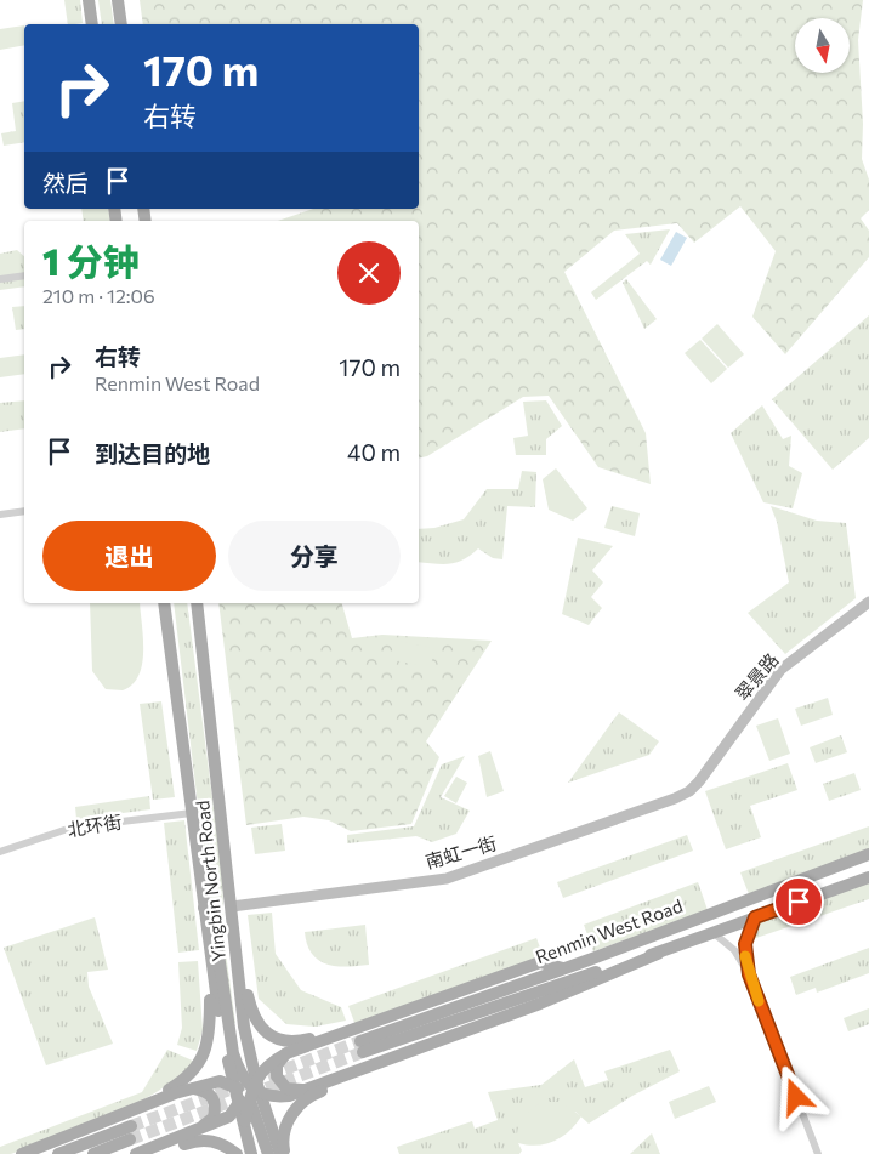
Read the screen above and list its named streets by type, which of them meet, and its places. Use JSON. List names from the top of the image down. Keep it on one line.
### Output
{"streets":{"main road":["翠景路","南虹一街","Yingbin North Road","Renmin West Road"],"street":["北环街"]},"crossings":[["翠景路","南虹一街"],["南虹一街","Yingbin North Road"]],"north":"bottom","page":{"turn":["170 m","右转"],"then":"然后","heading":["1 分钟","210 m · 12:06"],"list":[{"name":"右转","note":"Renmin West Road","value":"170 m"},{"name":"到达目的地","value":"40 m"}],"buttons":["退出","分享"]}}
